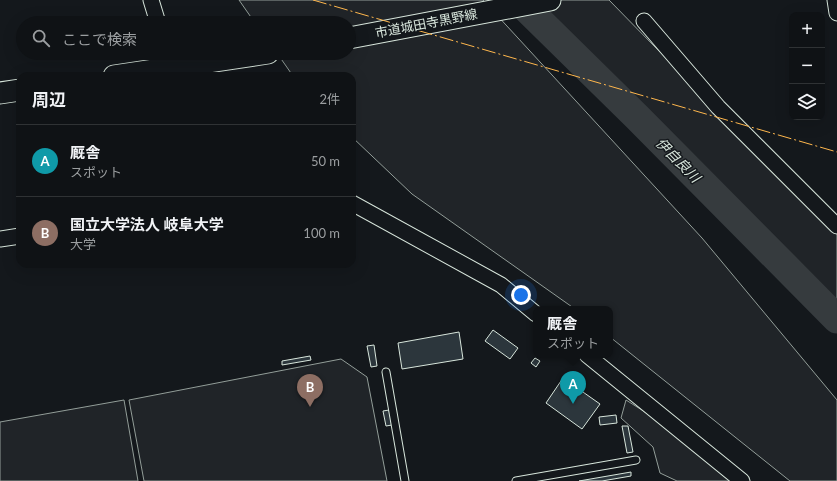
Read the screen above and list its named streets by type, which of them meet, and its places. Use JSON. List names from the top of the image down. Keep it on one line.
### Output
{"streets":{"street":["市道城田寺黒野線"]},"water":["伊自良川"],"page":{"map_buttons":["+","−"],"search":"ここで検索","heading":["周辺","2件"],"list":[{"mark":"A","name":"厩舎","note":"スポット","value":"50 m"},{"mark":"B","name":"国立大学法人 岐阜大学","note":"大学","value":"100 m"}],"popup":["厩舎","スポット"],"pins":["A","B"]}}
